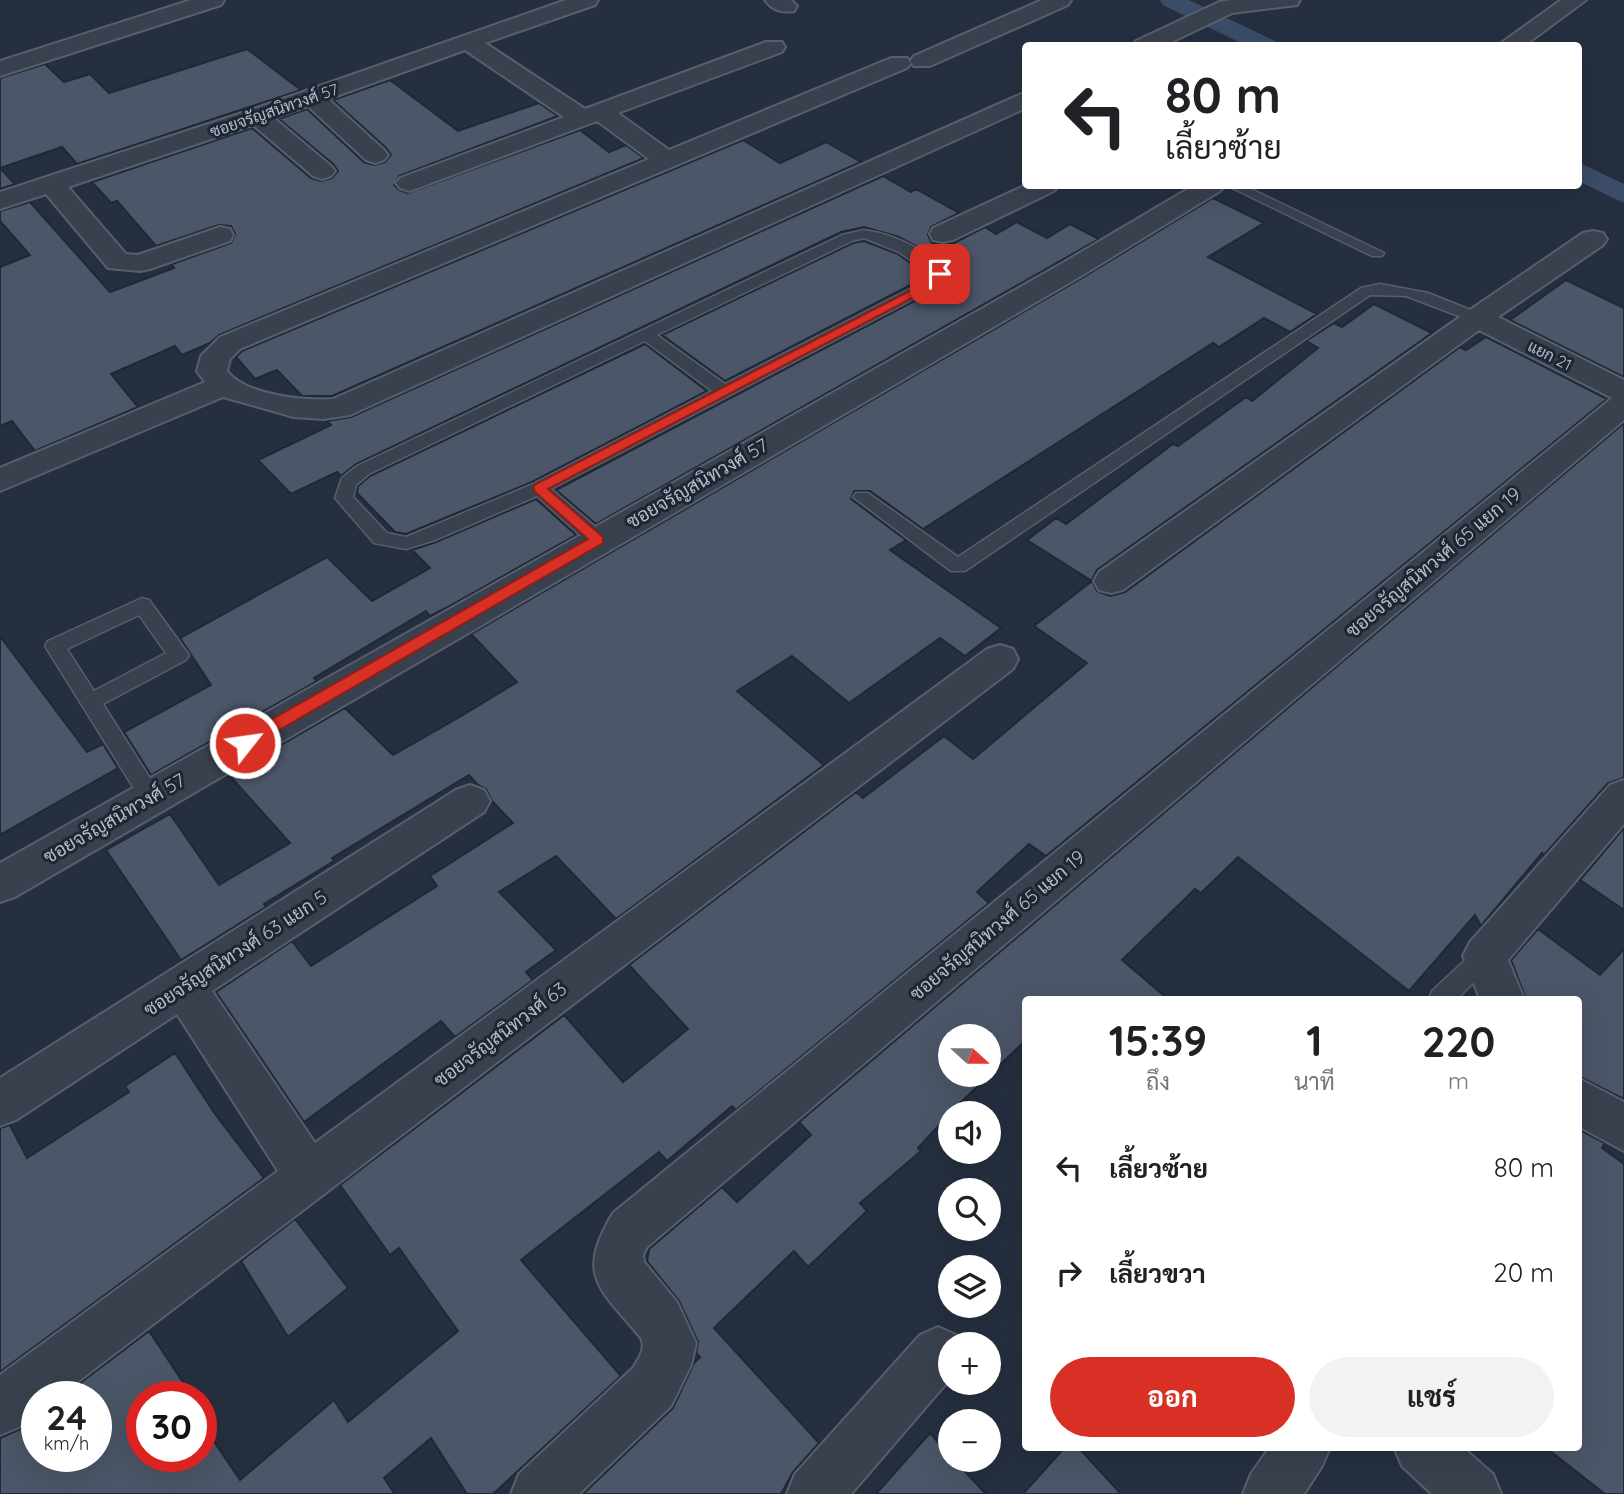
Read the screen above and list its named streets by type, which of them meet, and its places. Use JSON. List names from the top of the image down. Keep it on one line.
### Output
{"streets":{"street":["ซอยจรัญสนิทวงศ์ 57","แยก 21","ซอยจรัญสนิทวงศ์ 65 แยก 19","ซอยจรัญสนิทวงศ์ 63 แยก 5","ซอยจรัญสนิทวงศ์ 63"]},"north":"right","page":{"turn":["80 m","เลี้ยวซ้าย"],"eta":["15:39","ถึง","1","นาที","220","m"],"map_buttons":["+","−"],"list":[{"name":"เลี้ยวซ้าย","value":"80 m"},{"name":"เลี้ยวขวา","value":"20 m"}],"buttons":["ออก","แชร์"],"speed":"24 km/h","limit":"30"}}
